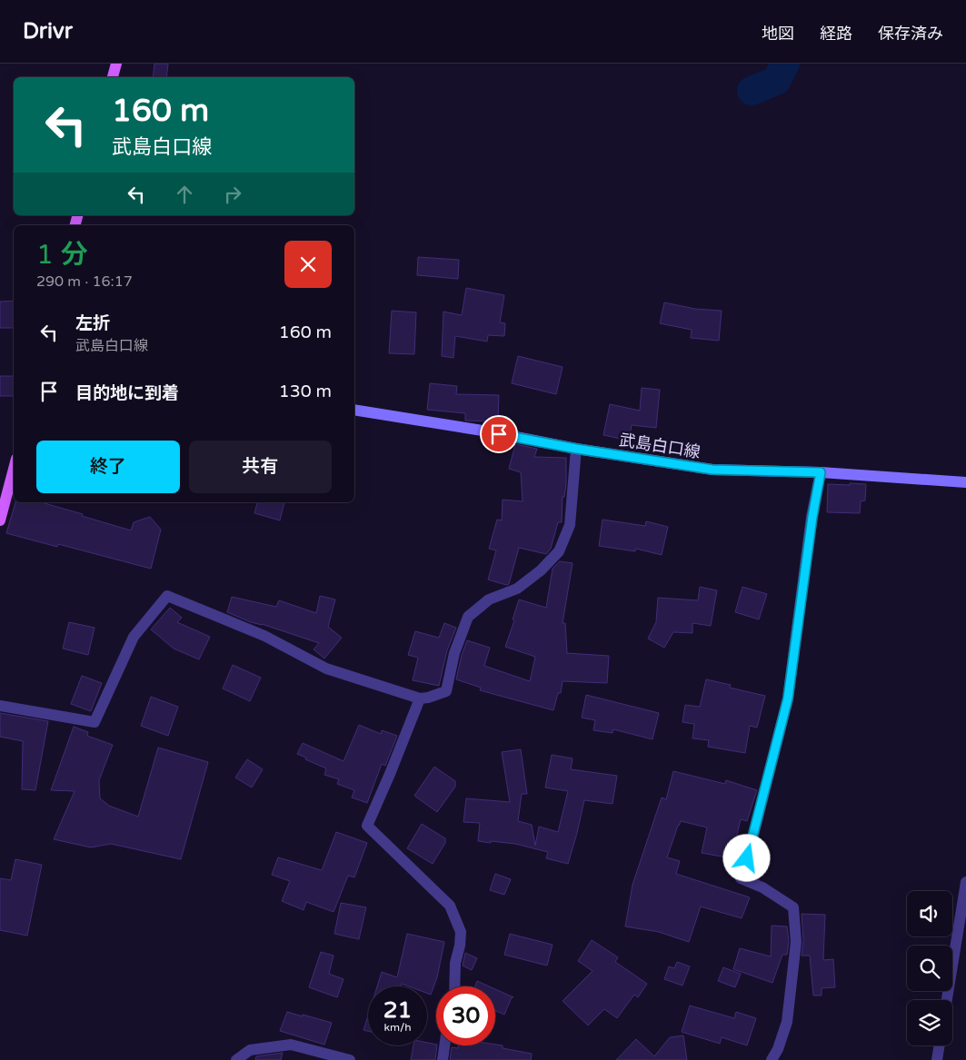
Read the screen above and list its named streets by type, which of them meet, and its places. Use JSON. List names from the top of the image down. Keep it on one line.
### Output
{"streets":{"main road":["武島白口線"]},"page":{"header":"Drivr","nav":["地図","経路","保存済み"],"turn":["160 m","武島白口線"],"heading":["1 分","290 m · 16:17"],"list":[{"name":"左折","note":"武島白口線","value":"160 m"},{"name":"目的地に到着","value":"130 m"}],"buttons":["終了","共有"],"speed":"21 km/h","limit":"30"}}
